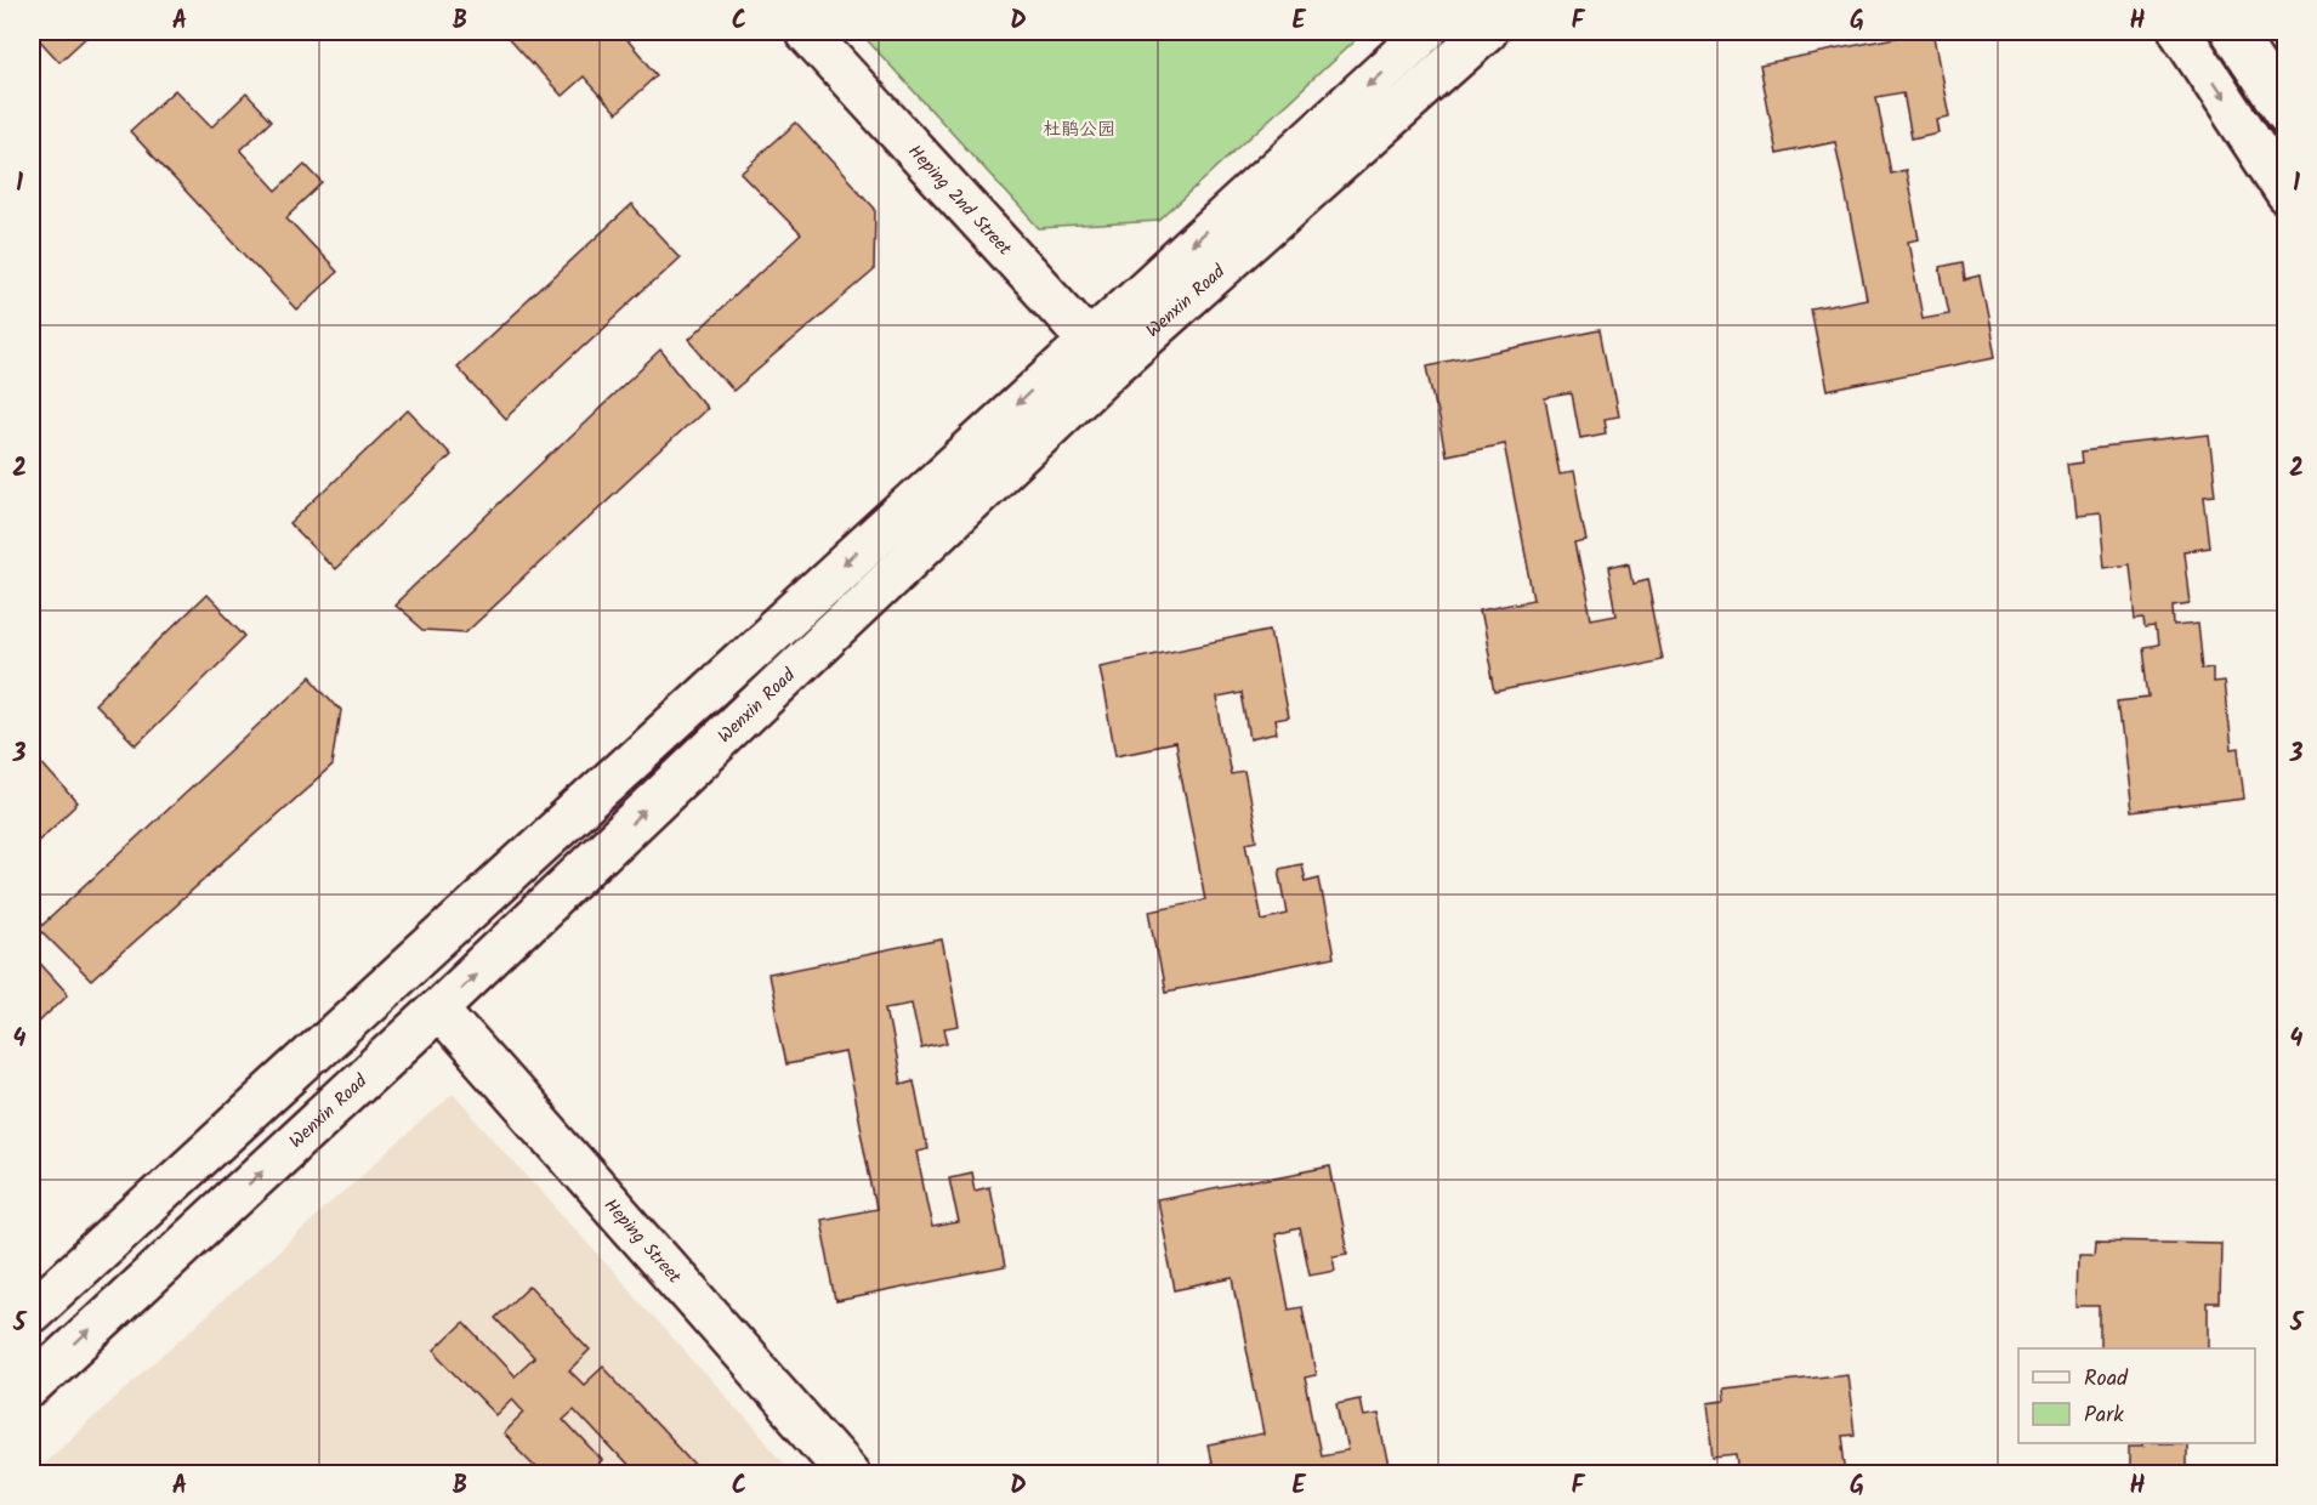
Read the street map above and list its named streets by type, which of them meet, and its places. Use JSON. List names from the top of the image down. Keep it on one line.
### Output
{"streets":{"main road":["Heping 2nd Street","Wenxin Road","Heping Street"]},"crossings":[["Heping 2nd Street","Wenxin Road"],["Wenxin Road","Heping Street"]],"parks":["杜鹃公园"],"legend":["Road","Park"],"grid":{"columns":["A","B","C","D","E","F","G","H"],"rows":["1","2","3","4","5"]}}
